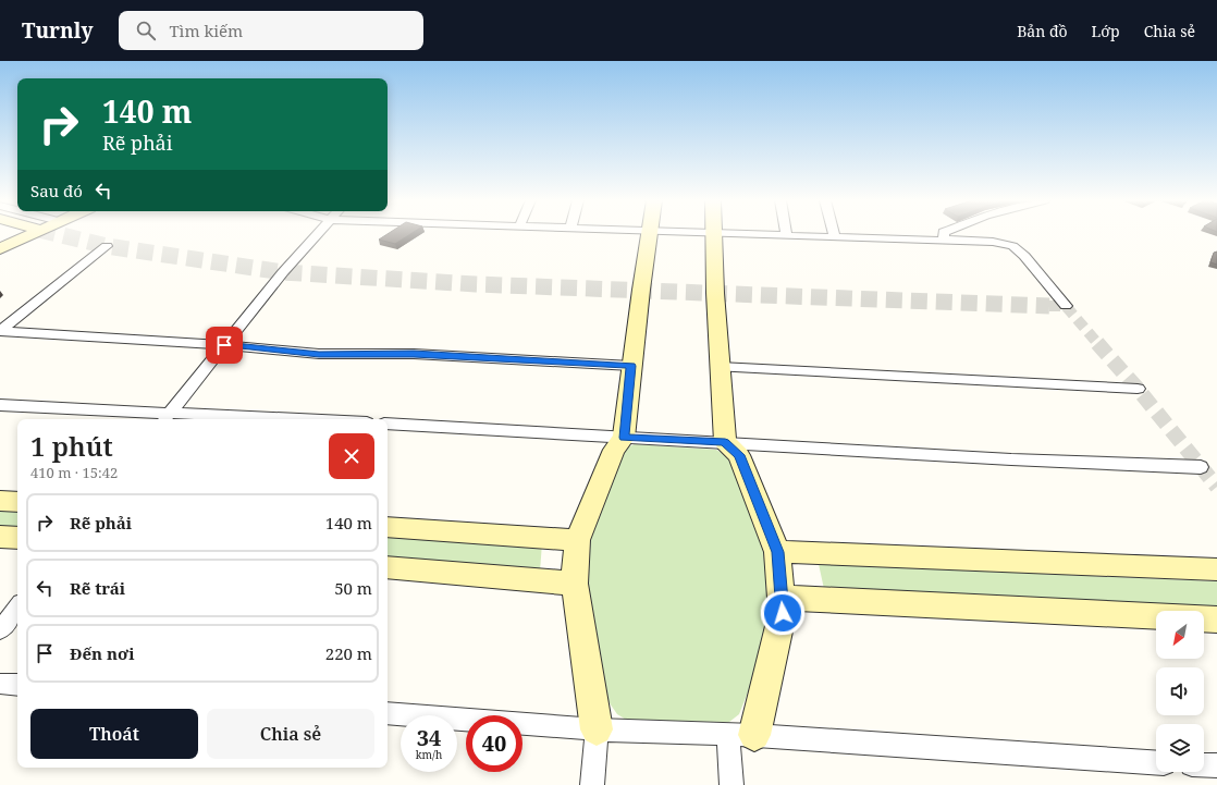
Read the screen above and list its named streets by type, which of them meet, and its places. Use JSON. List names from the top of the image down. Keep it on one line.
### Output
{"north":"bottom left","page":{"header":"Turnly","search":"Tìm kiếm","nav":["Bản đồ","Lớp","Chia sẻ"],"turn":["140 m","Rẽ phải"],"then":"Sau đó","heading":["1 phút","410 m · 15:42"],"list":[{"name":"Rẽ phải","value":"140 m"},{"name":"Rẽ trái","value":"50 m"},{"name":"Đến nơi","value":"220 m"}],"buttons":["Thoát","Chia sẻ"],"speed":"34 km/h","limit":"40"}}
